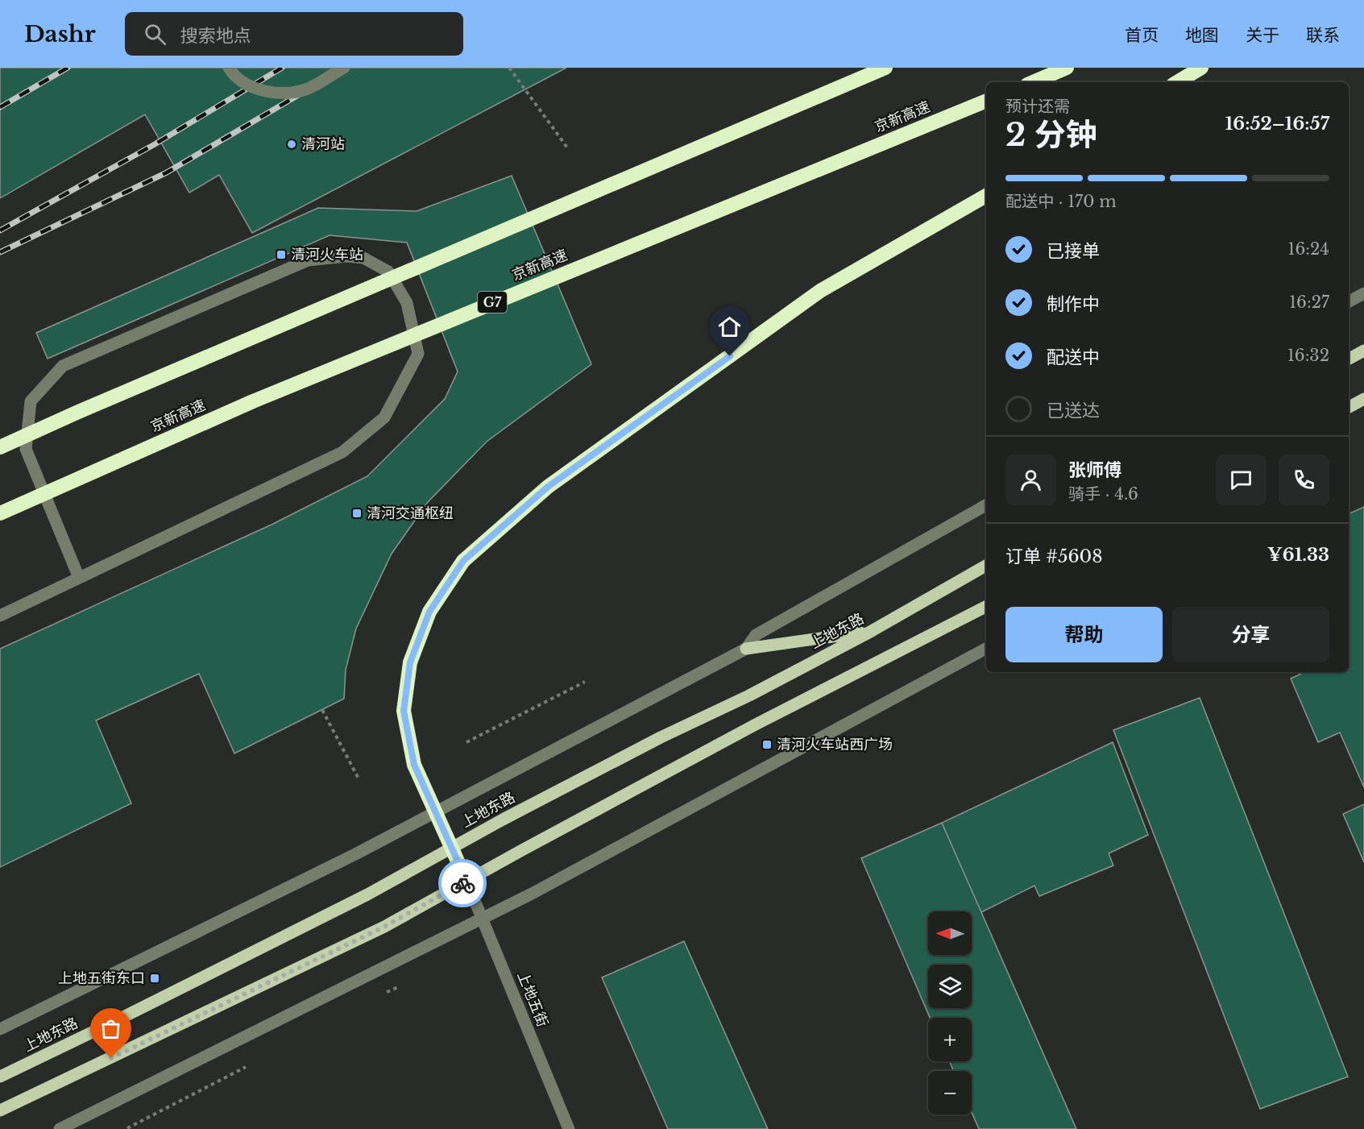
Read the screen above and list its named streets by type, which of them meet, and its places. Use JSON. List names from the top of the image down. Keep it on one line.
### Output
{"streets":{"highway":["京新高速","G7"],"main road":["上地东路"],"street":["上地五街"]},"places":{"other":["清河站"],"transit":["清河火车站","清河交通枢纽","清河火车站西广场","上地五街东口"]},"north":"left","page":{"header":"Dashr","search":"搜索地点","nav":["首页","地图","关于","联系"],"heading":["2 分钟","预计还需","16:52–16:57"],"panel":["张师傅","骑手 · 4.6","订单 #5608","¥61.33"],"bar":"配送中 · 170 m","list":[["已接单","16:24"],["制作中","16:27"],["配送中","16:32"],"已送达"],"buttons":["帮助","分享"],"map_buttons":["+","−"]}}
